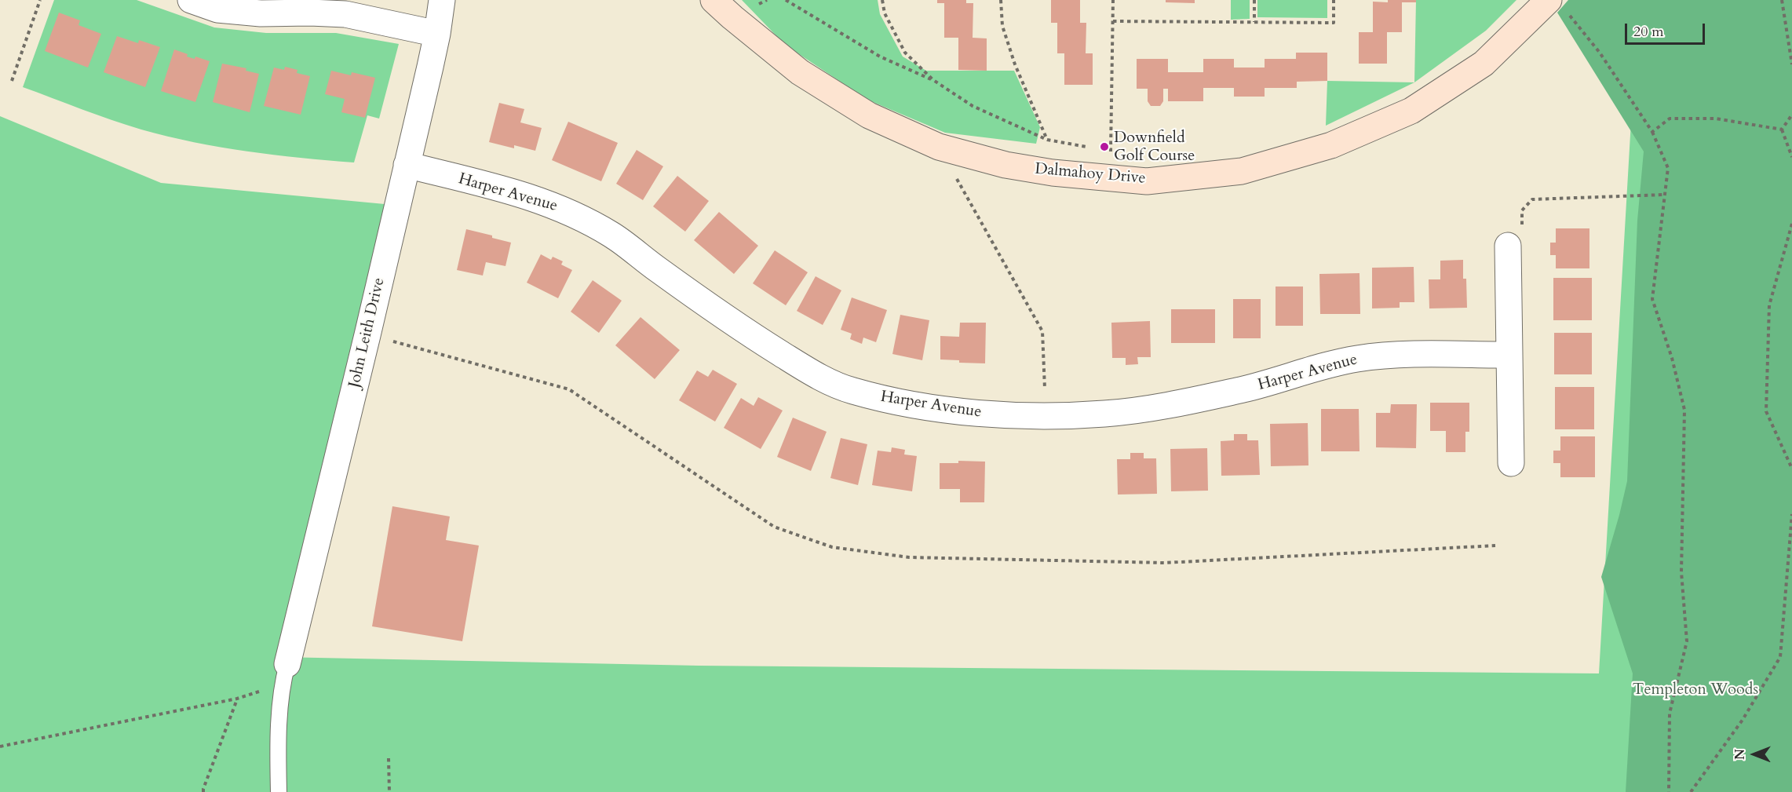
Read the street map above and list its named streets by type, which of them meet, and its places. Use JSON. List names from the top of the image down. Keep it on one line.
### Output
{"streets":{"street":["Dalmahoy Drive","Harper Avenue","John Leith Drive"]},"crossings":[["Harper Avenue","John Leith Drive"]],"parks":["Templeton Woods"],"places":["Downfield Golf Course"],"scale_bar":"20 m","north":"left"}
